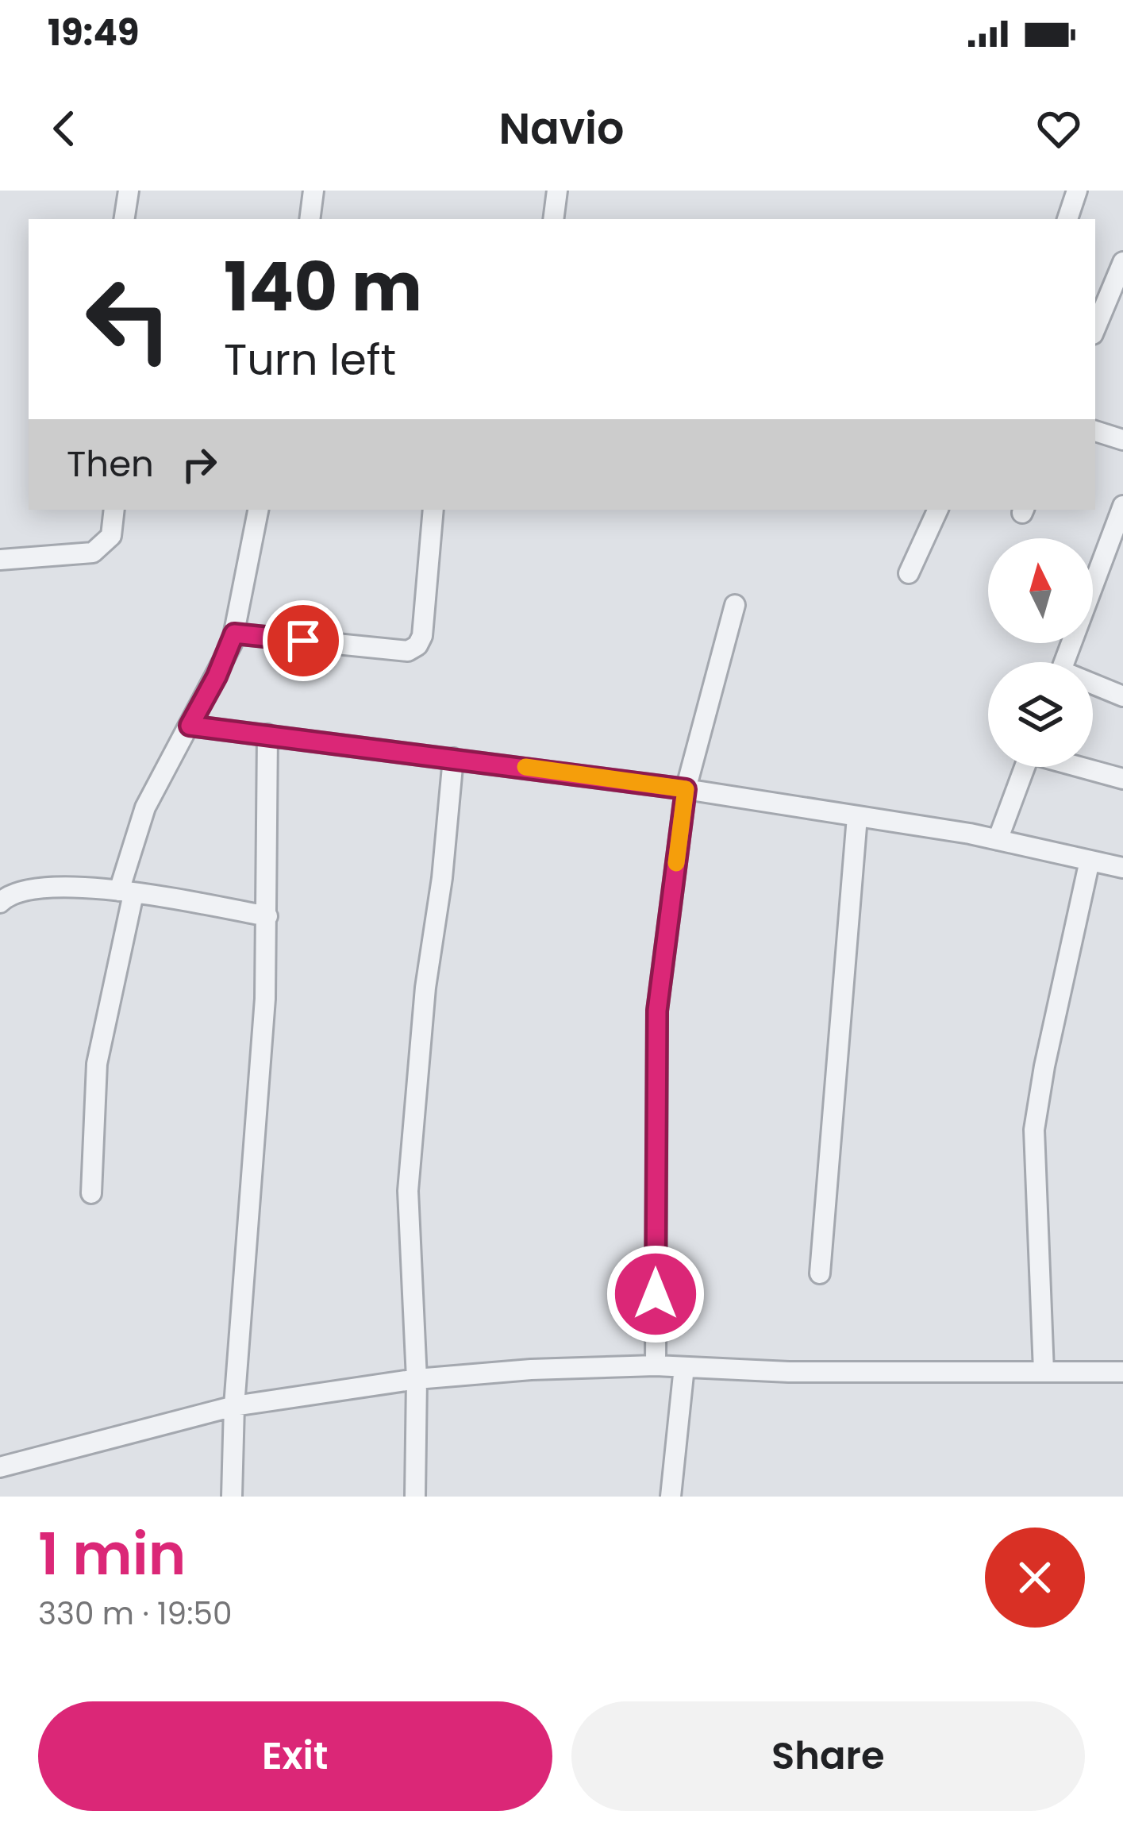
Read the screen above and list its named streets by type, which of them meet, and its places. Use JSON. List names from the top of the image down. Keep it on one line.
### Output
{"north":"top","page":{"status":"19:49","header":"Navio","turn":["140 m","Turn left"],"then":"Then","heading":["1 min","330 m · 19:50"],"buttons":["Exit","Share"]}}
